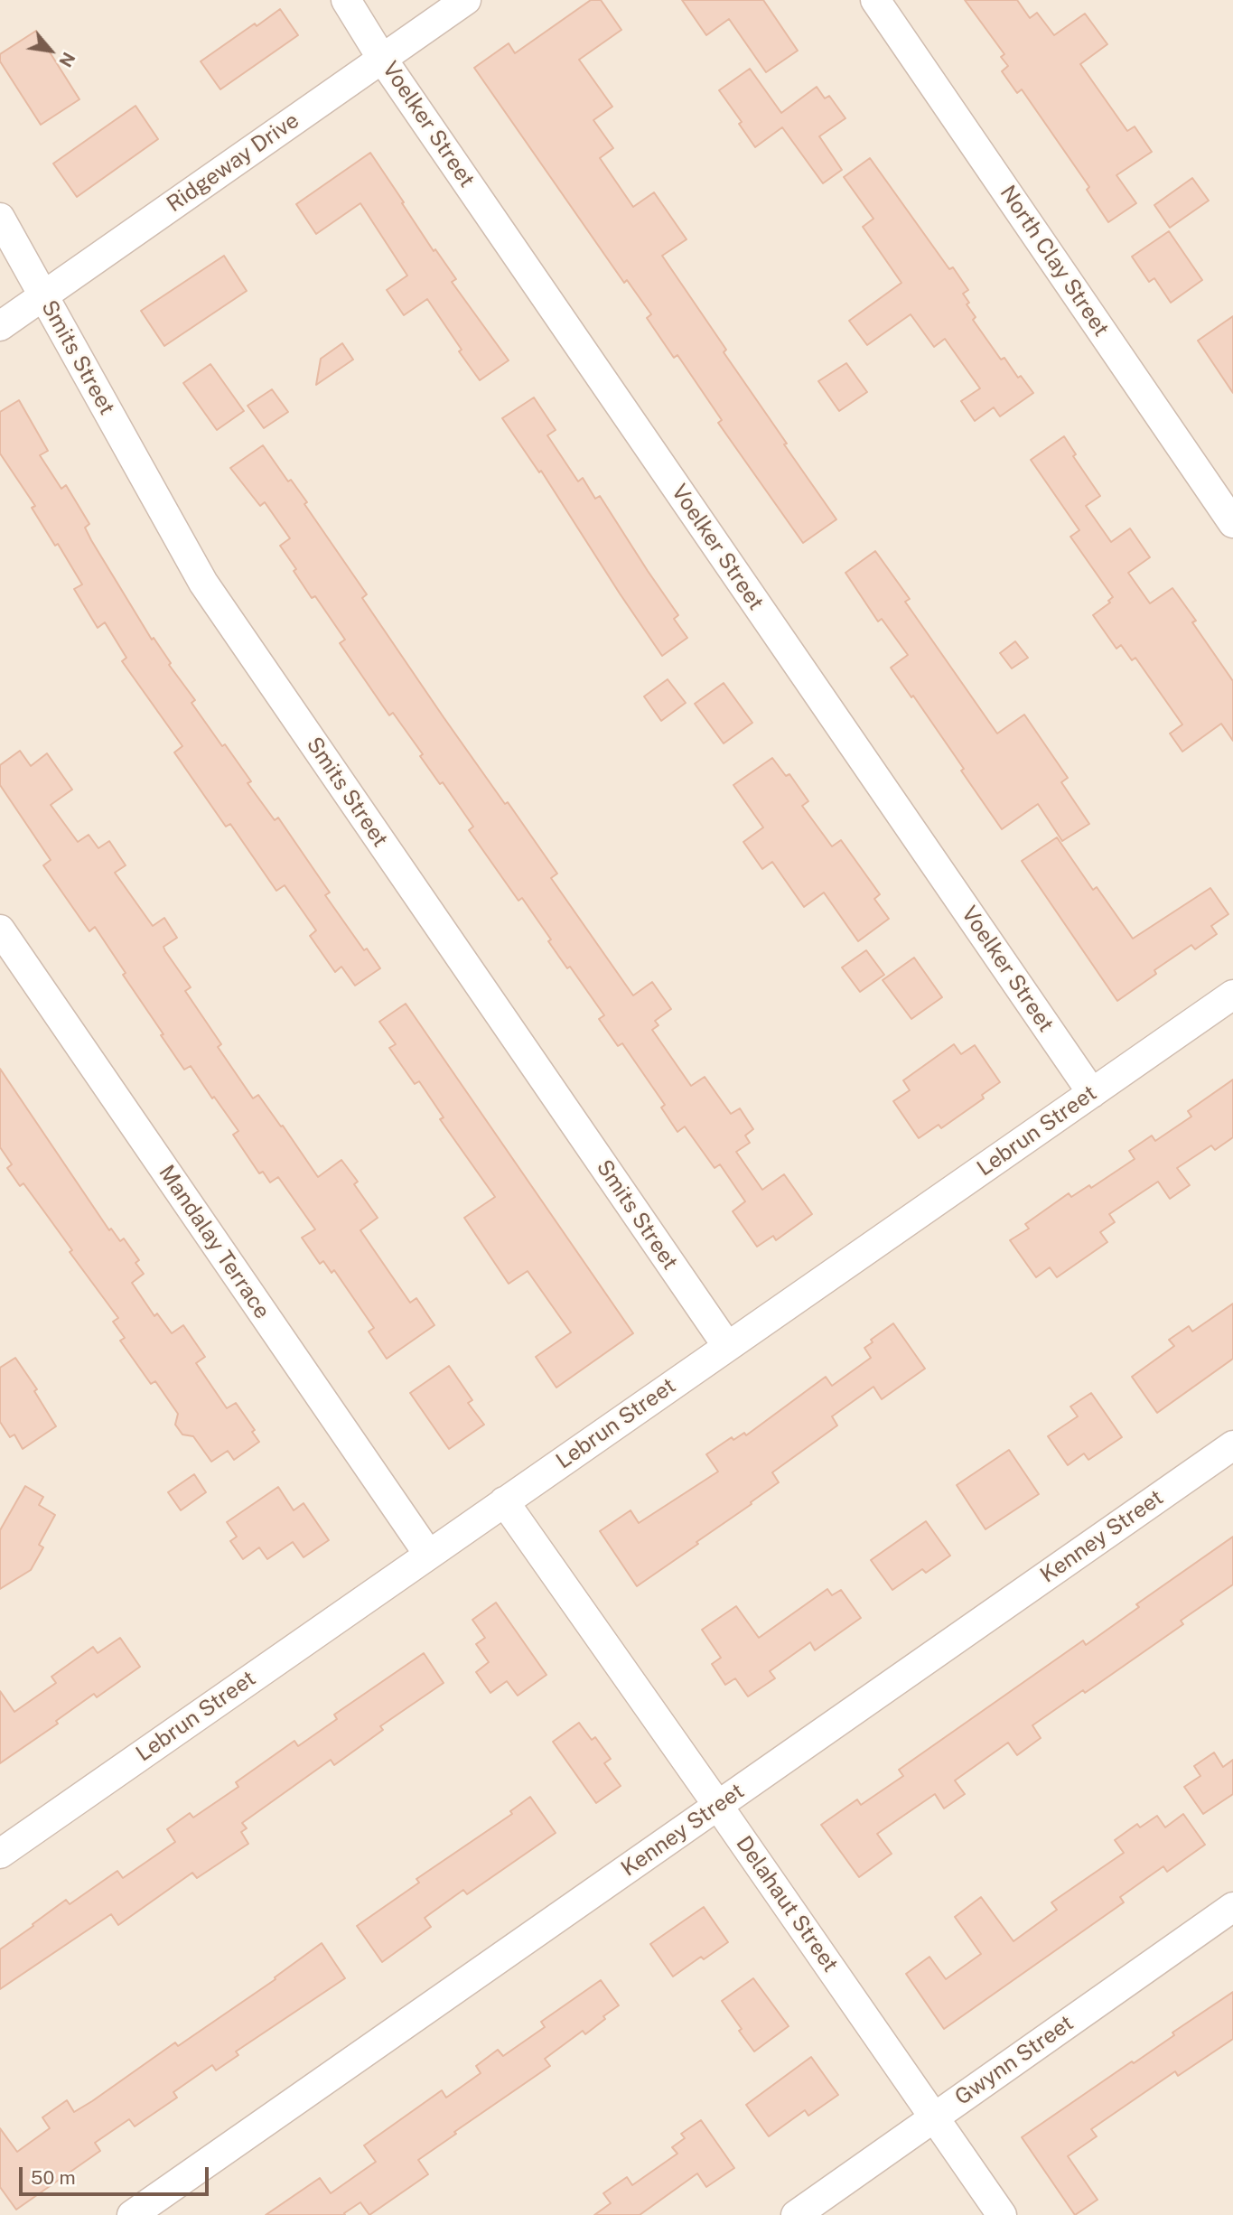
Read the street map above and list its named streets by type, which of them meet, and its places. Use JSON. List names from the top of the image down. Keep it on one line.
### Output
{"streets":{"street":["Voelker Street","Ridgeway Drive","North Clay Street","Smits Street","Lebrun Street","Mandalay Terrace","Kenney Street","Delahaut Street","Gwynn Street"]},"crossings":[["Voelker Street","Ridgeway Drive"],["Voelker Street","Lebrun Street"],["Ridgeway Drive","Smits Street"],["Smits Street","Lebrun Street"],["Lebrun Street","Mandalay Terrace"],["Lebrun Street","Delahaut Street"],["Kenney Street","Delahaut Street"],["Delahaut Street","Gwynn Street"]],"scale_bar":"50 m","north":"bottom right"}
